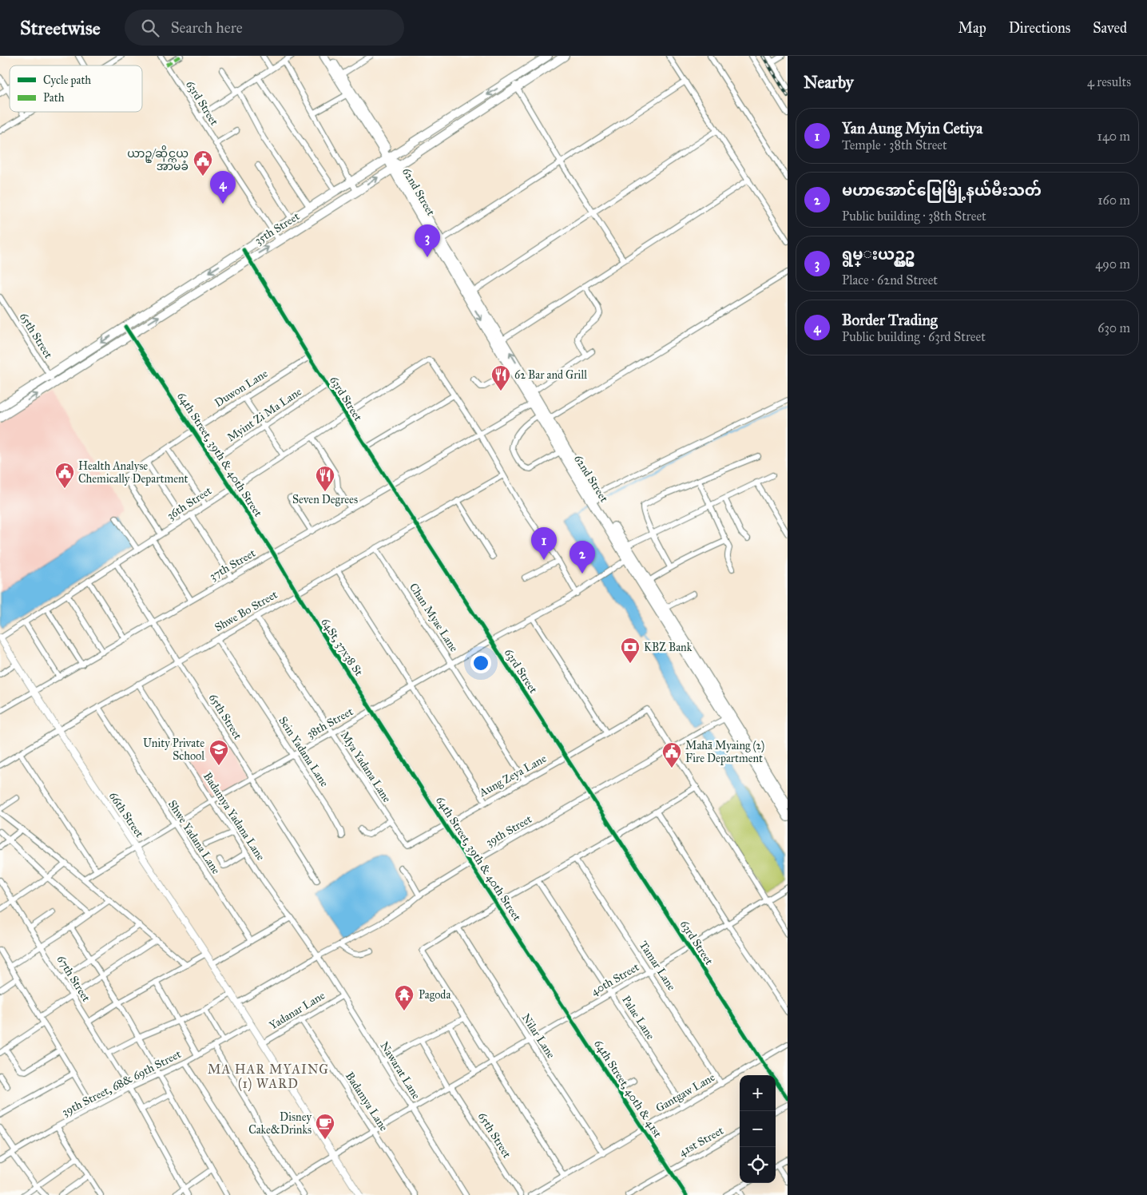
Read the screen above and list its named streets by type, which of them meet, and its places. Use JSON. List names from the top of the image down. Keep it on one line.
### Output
{"streets":{"main road":["62nd Street","35th Street"],"street":["63rd Street","65th Street","Duwon Lane","Myint Zi Ma Lane","64th Street, 39th & 40th Street","36th Street","37th Street","Shwe Bo Street","Chan Myae Lane","64St, 37x38 St","38th Street","Sein Yadana Lane","Mya Yadana Lane","Aung Zeya Lane","66th Street","Badamya Yadana Lane","39th Street","Shwe Yadana Lane","Tamar Lane","67th Street","40th Street","Yadanar Lane","Palae Lane","Nilar Lane","Nawarat Lane","39th Street, 68& 69th Street","64th Street, 40th & 41st","Gantgaw Lane","Badamya Lane","41st Street"]},"crossings":[["63rd Street","35th Street"],["63rd Street","Duwon Lane"],["63rd Street","Myint Zi Ma Lane"],["63rd Street","36th Street"],["63rd Street","37th Street"],["63rd Street","Shwe Bo Street"],["63rd Street","38th Street"],["63rd Street","Aung Zeya Lane"],["63rd Street","39th Street"],["63rd Street","40th Street"],["63rd Street","Gantgaw Lane"],["62nd Street","35th Street"],["62nd Street","37th Street"],["62nd Street","38th Street"],["62nd Street","39th Street"],["35th Street","65th Street"],["35th Street","64th Street, 39th & 40th Street"],["65th Street","36th Street"],["65th Street","37th Street"],["65th Street","Shwe Bo Street"],["65th Street","38th Street"],["65th Street","40th Street"],["Duwon Lane","64th Street, 39th & 40th Street"],["Duwon Lane","36th Street"],["Myint Zi Ma Lane","64th Street, 39th & 40th Street"],["64th Street, 39th & 40th Street","36th Street"],["64th Street, 39th & 40th Street","37th Street"],["64th Street, 39th & 40th Street","Shwe Bo Street"],["64th Street, 39th & 40th Street","64St, 37x38 St"],["64th Street, 39th & 40th Street","38th Street"],["64th Street, 39th & 40th Street","Aung Zeya Lane"],["64th Street, 39th & 40th Street","39th Street"],["64th Street, 39th & 40th Street","40th Street"],["64th Street, 39th & 40th Street","64th Street, 40th & 41st"],["36th Street","66th Street"],["37th Street","66th Street"],["Shwe Bo Street","Chan Myae Lane"],["Shwe Bo Street","64St, 37x38 St"],["Shwe Bo Street","Sein Yadana Lane"],["Shwe Bo Street","Mya Yadana Lane"],["Shwe Bo Street","66th Street"],["Shwe Bo Street","Badamya Yadana Lane"],["Shwe Bo Street","Shwe Yadana Lane"],["Chan Myae Lane","38th Street"],["Chan Myae Lane","Aung Zeya Lane"],["64St, 37x38 St","38th Street"],["38th Street","Sein Yadana Lane"],["38th Street","Mya Yadana Lane"],["38th Street","66th Street"],["38th Street","Badamya Yadana Lane"],["38th Street","Shwe Yadana Lane"],["Mya Yadana Lane","Aung Zeya Lane"],["Aung Zeya Lane","39th Street"],["66th Street","39th Street"],["66th Street","40th Street"],["66th Street","Yadanar Lane"],["66th Street","39th Street, 68& 69th Street"],["Badamya Yadana Lane","39th Street"],["Badamya Yadana Lane","Nawarat Lane"],["39th Street","Nawarat Lane"],["Tamar Lane","40th Street"],["Tamar Lane","Gantgaw Lane"],["67th Street","39th Street, 68& 69th Street"],["40th Street","Palae Lane"],["40th Street","Nilar Lane"],["40th Street","Nawarat Lane"],["40th Street","64th Street, 40th & 41st"],["40th Street","Badamya Lane"],["Yadanar Lane","Nawarat Lane"],["Yadanar Lane","Badamya Lane"],["Palae Lane","Gantgaw Lane"],["Nilar Lane","Gantgaw Lane"],["64th Street, 40th & 41st","Gantgaw Lane"],["64th Street, 40th & 41st","41st Street"]],"districts":["MA HAR MYAING (1) WARD"],"places":{"public building":["ယာဥ္/ဆိုင္ကယ္ အာမခံ","Health Analyse Chemically Department","Mahā Myaing (2) Fire Department"],"restaurant":["62 Bar and Grill","Seven Degrees"],"bank":["KBZ Bank"],"school or university":["Unity Private School"],"temple":["Pagoda"],"cafe":["Disney Cake&Drinks"]},"legend":["Cycle path","Path"],"page":{"header":"Streetwise","search":"Search here","nav":["Map","Directions","Saved"],"heading":["Nearby","4 results"],"list":[{"mark":"1","name":"Yan Aung Myin Cetiya","note":"Temple · 38th Street","value":"140 m"},{"mark":"2","name":"မဟာအောင်မြေမြို့နယ်မီးသတ်","note":"Public building · 38th Street","value":"160 m"},{"mark":"3","name":"ရွမ္းယဥ္ယဥ္","note":"Place · 62nd Street","value":"490 m"},{"mark":"4","name":"Border Trading","note":"Public building · 63rd Street","value":"630 m"}],"pins":["4","3","1","2"],"map_buttons":["+","−"]}}
